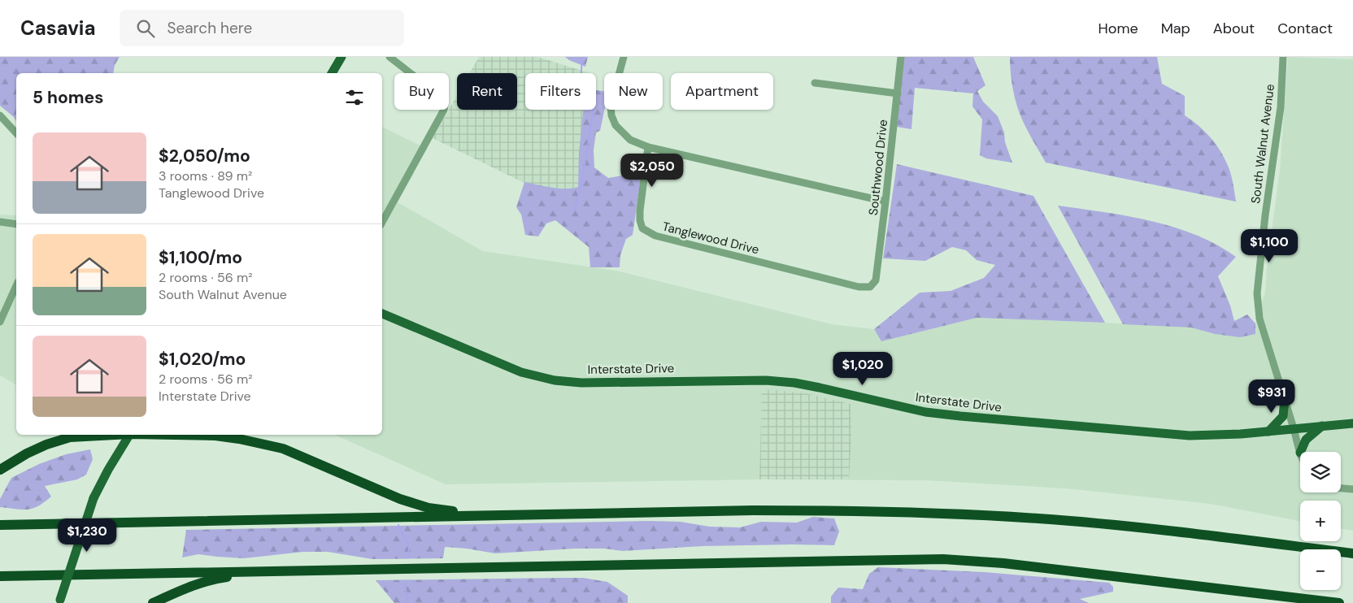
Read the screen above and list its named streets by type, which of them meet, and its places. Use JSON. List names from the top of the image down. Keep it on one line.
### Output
{"streets":{"main road":["Interstate Drive"],"street":["South Walnut Avenue","Southwood Drive","Tanglewood Drive"]},"crossings":[["South Walnut Avenue","Interstate Drive"],["Southwood Drive","Tanglewood Drive"]],"page":{"header":"Casavia","search":"Search here","nav":["Home","Map","About","Contact"],"chip":["Buy","Rent","Filters","New","Apartment"],"heading":"5 homes","list":[{"name":"$2,050/mo","note":"3 rooms · 89 m² · Tanglewood Drive"},{"name":"$1,100/mo","note":"2 rooms · 56 m² · South Walnut Avenue"},{"name":"$1,020/mo","note":"2 rooms · 56 m² · Interstate Drive"}],"price":["$2,050","$1,100","$1,020","$931","$1,230"],"map_buttons":["+","−"]}}
